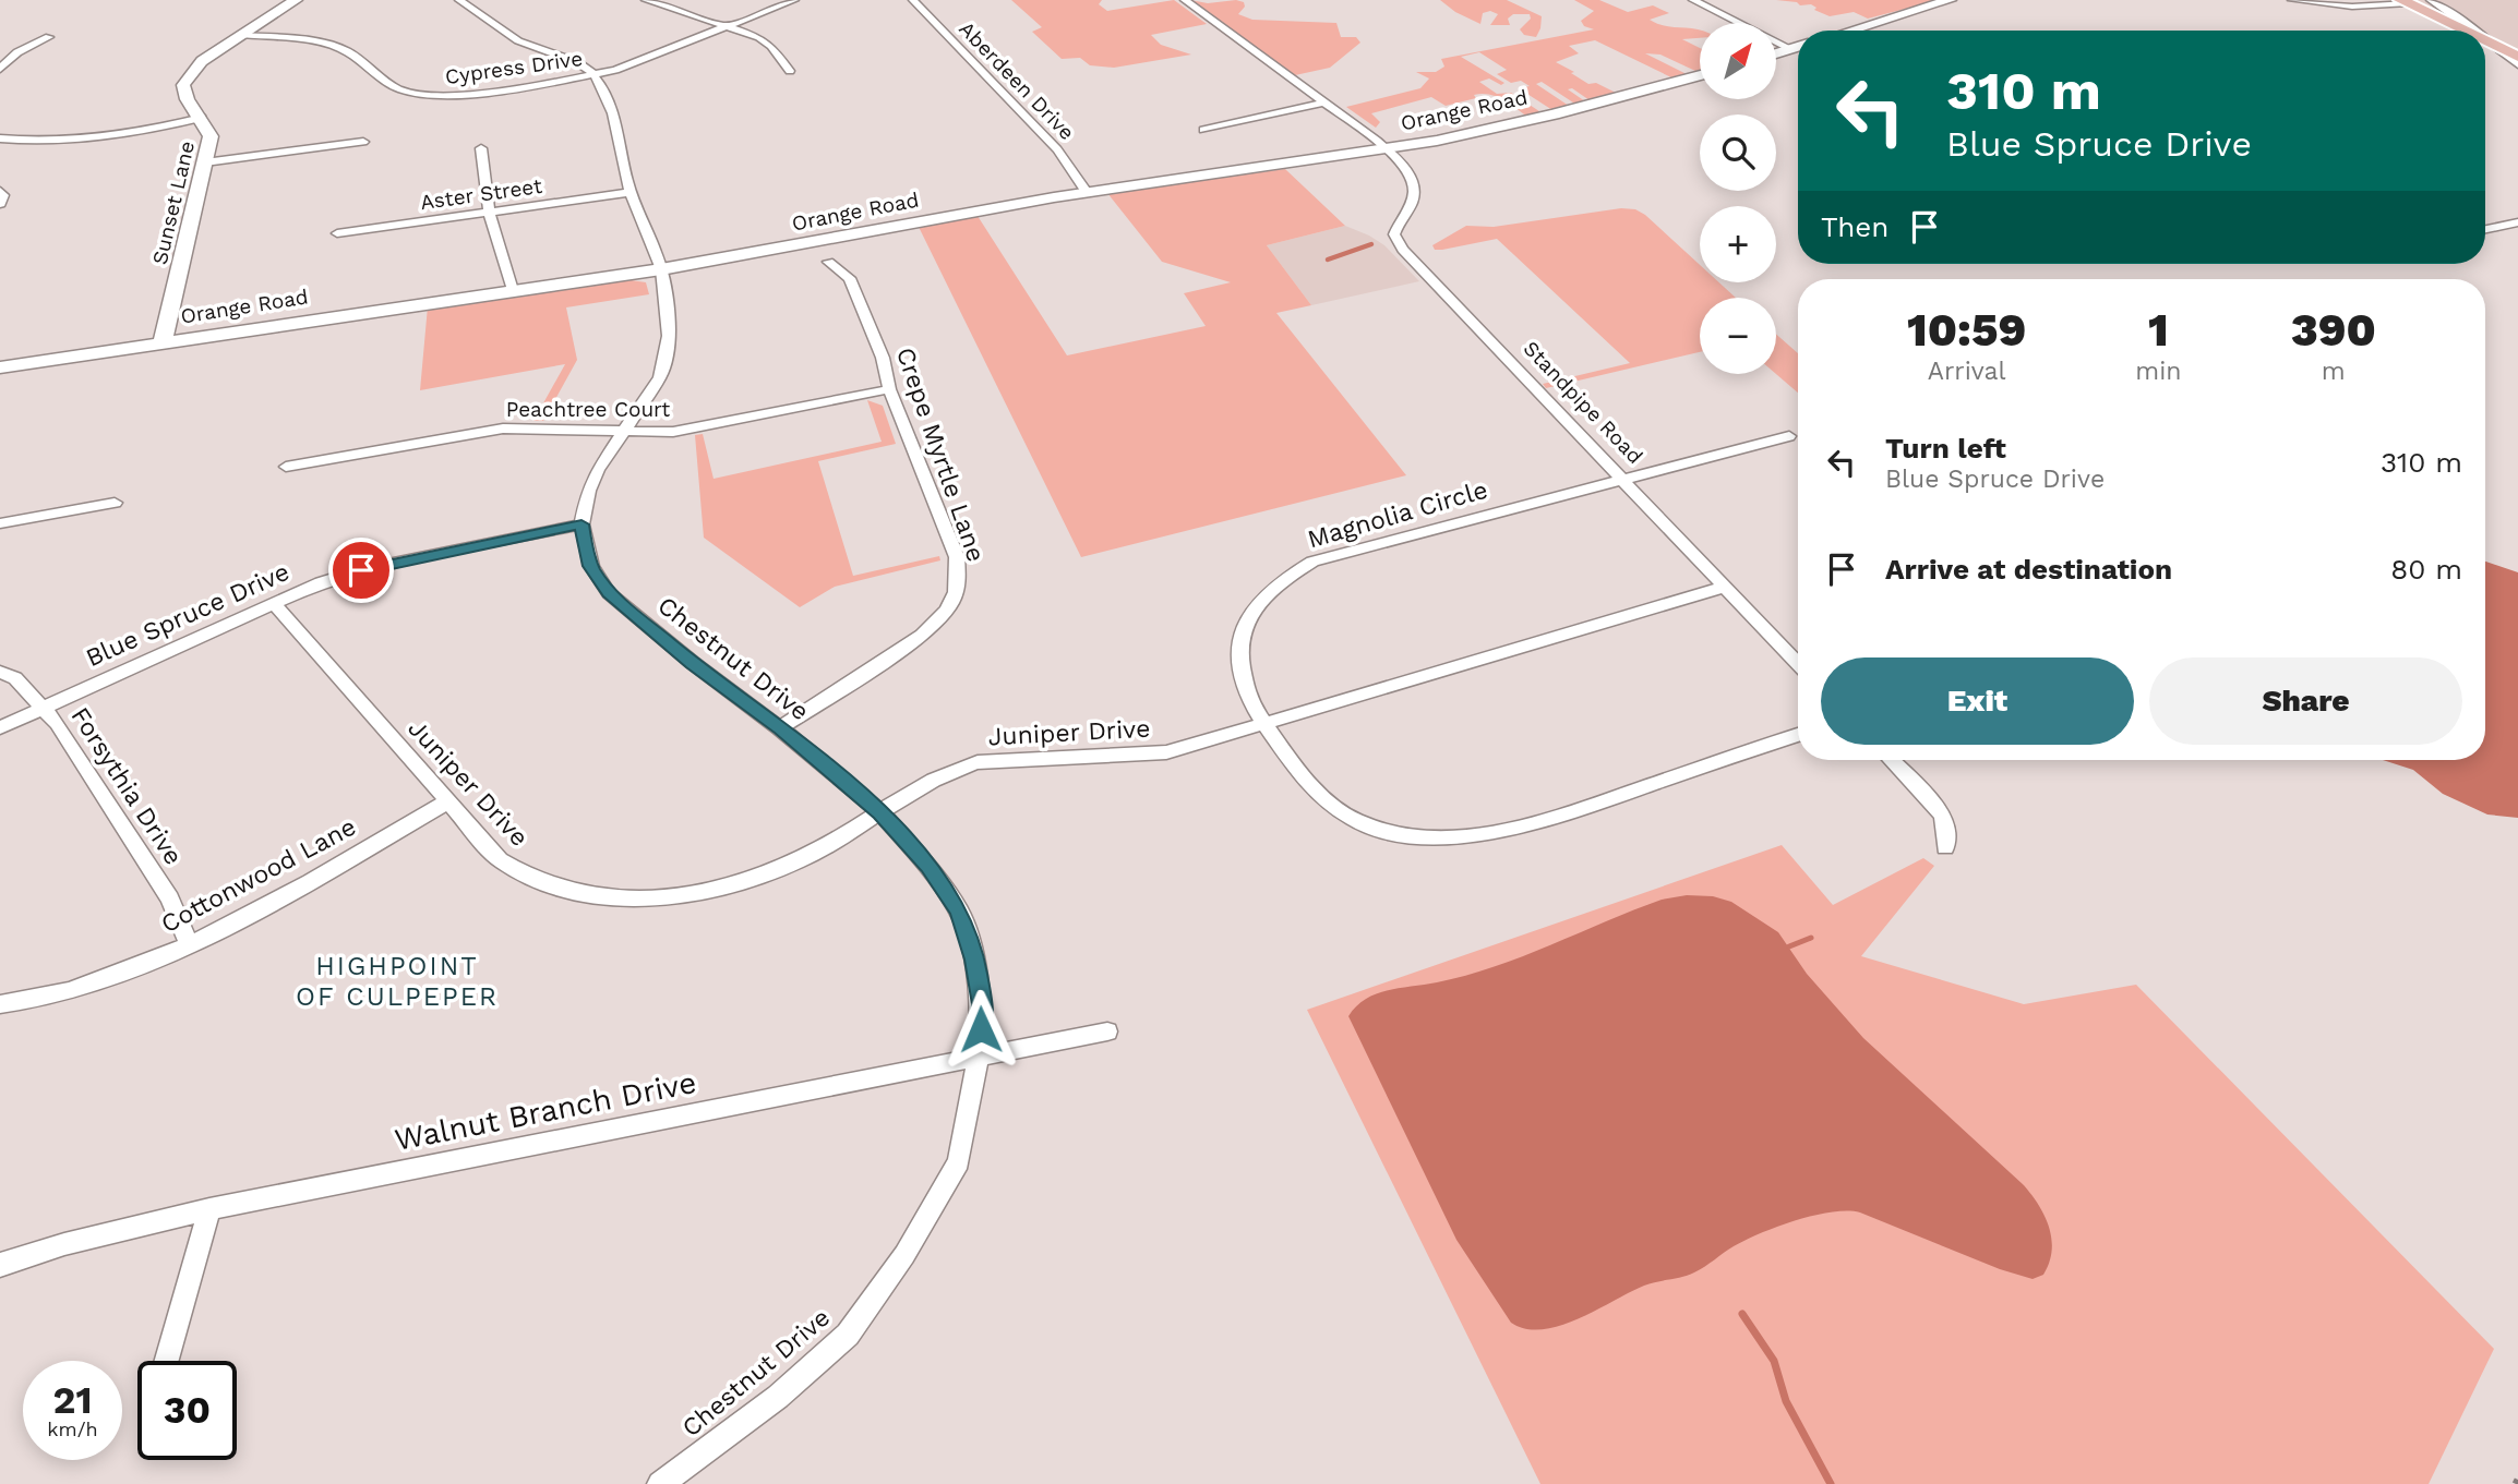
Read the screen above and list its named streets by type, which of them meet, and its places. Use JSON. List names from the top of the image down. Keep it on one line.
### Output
{"streets":{"main road":["Orange Road","Sunset Lane"],"street":["Cypress Drive","Aberdeen Drive","Aster Street","Standpipe Road","Peachtree Court","Crepe Myrtle Lane","Magnolia Circle","Blue Spruce Drive","Chestnut Drive","Juniper Drive","Forsythia Drive","Cottonwood Lane","Walnut Branch Drive"]},"crossings":[["Cypress Drive","Sunset Lane"],["Cypress Drive","Chestnut Drive"],["Aberdeen Drive","Orange Road"],["Orange Road","Sunset Lane"],["Orange Road","Standpipe Road"],["Orange Road","Chestnut Drive"],["Aster Street","Chestnut Drive"],["Standpipe Road","Magnolia Circle"],["Standpipe Road","Juniper Drive"],["Peachtree Court","Crepe Myrtle Lane"],["Peachtree Court","Chestnut Drive"],["Crepe Myrtle Lane","Chestnut Drive"],["Magnolia Circle","Juniper Drive"],["Blue Spruce Drive","Chestnut Drive"],["Blue Spruce Drive","Juniper Drive"],["Blue Spruce Drive","Forsythia Drive"],["Chestnut Drive","Juniper Drive"],["Chestnut Drive","Walnut Branch Drive"],["Juniper Drive","Cottonwood Lane"],["Forsythia Drive","Cottonwood Lane"]],"districts":["HIGHPOINT OF CULPEPER"],"north":"top right","page":{"map_buttons":["+","−"],"turn":["310 m","Blue Spruce Drive"],"then":"Then","eta":["10:59","Arrival","1","min","390","m"],"list":[{"name":"Turn left","note":"Blue Spruce Drive","value":"310 m"},{"name":"Arrive at destination","value":"80 m"}],"buttons":["Exit","Share"],"speed":"21 km/h","limit":"30"}}
